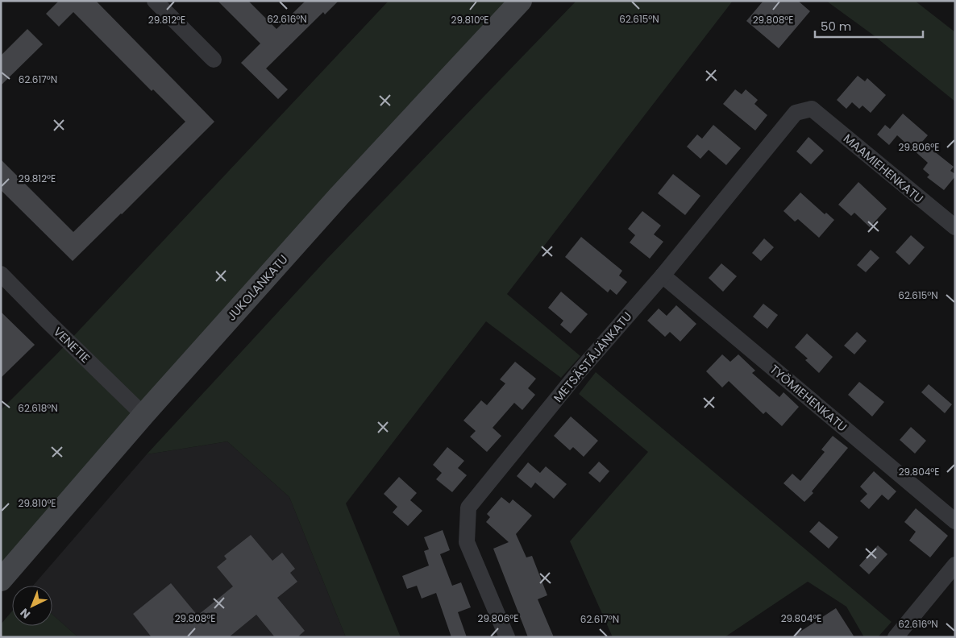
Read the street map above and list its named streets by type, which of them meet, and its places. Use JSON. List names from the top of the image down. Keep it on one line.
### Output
{"streets":{"main road":["JUKOLANKATU"],"street":["MAAMIEHENKATU","VENETIE","METSÄSTÄJÄNKATU","TYÖMIEHENKATU"]},"crossings":[["MAAMIEHENKATU","METSÄSTÄJÄNKATU"],["JUKOLANKATU","VENETIE"],["METSÄSTÄJÄNKATU","TYÖMIEHENKATU"]],"scale_bar":"50 m","north":"bottom left","coordinates":["62.616°N","62.615°N","29.812°E","29.810°E","29.808°E","62.617°N","29.806°E","62.618°N","29.804°E"]}
